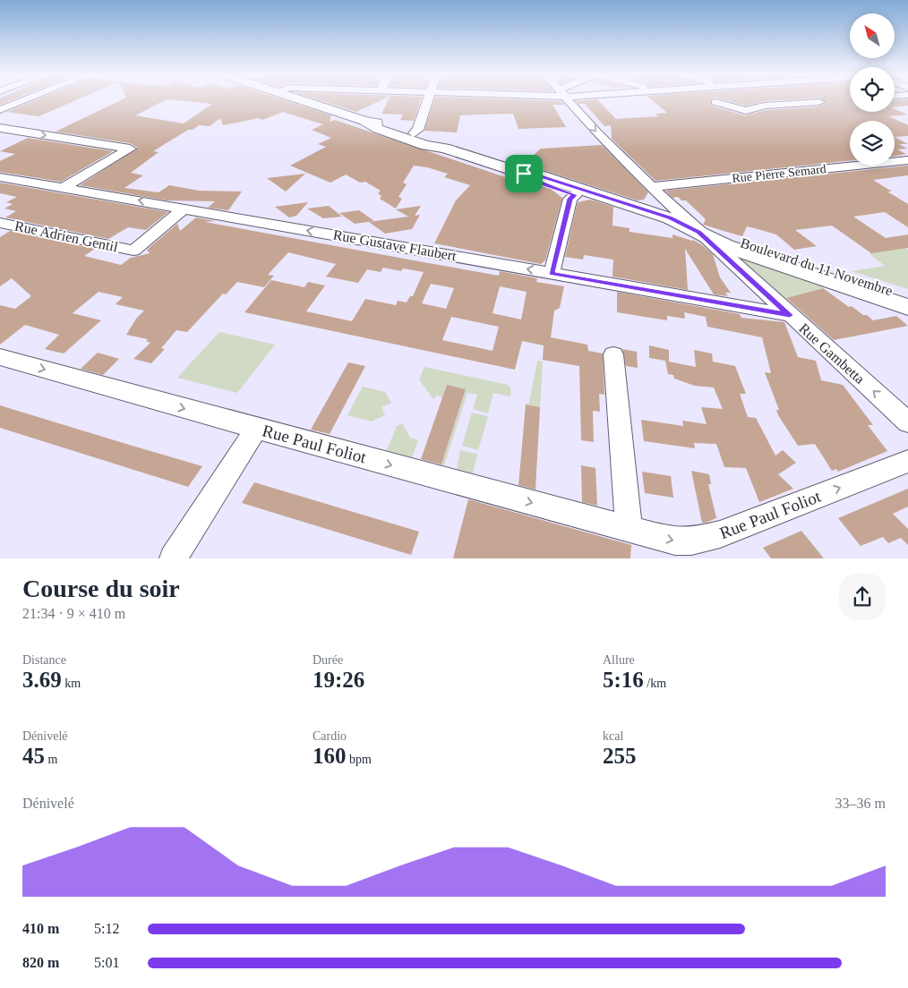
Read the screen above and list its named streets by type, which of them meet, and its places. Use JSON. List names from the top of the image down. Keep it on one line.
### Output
{"streets":{"main road":["Boulevard du 11 Novembre"],"street":["Rue Pierre Semard","Rue Adrien Gentil","Rue Gustave Flaubert","Rue Gambetta","Rue Paul Foliot"]},"crossings":[["Rue Pierre Semard","Rue Gambetta"],["Rue Adrien Gentil","Rue Gustave Flaubert"],["Rue Gustave Flaubert","Rue Gambetta"],["Boulevard du 11 Novembre","Rue Gambetta"]],"one_way":["Rue Gustave Flaubert","Rue Paul Foliot"],"north":"top left","page":{"heading":["Course du soir","21:34 · 9 × 410 m"],"stats":[["Distance","3.69 km"],["Durée","19:26"],["Allure","5:16 /km"],["Dénivelé","45 m"],["Cardio","160 bpm"],["kcal","255"]],"chart":["Dénivelé","33–36 m"],"list":[{"name":"410 m","note":"5:12"},{"name":"820 m","note":"5:01"}]}}
